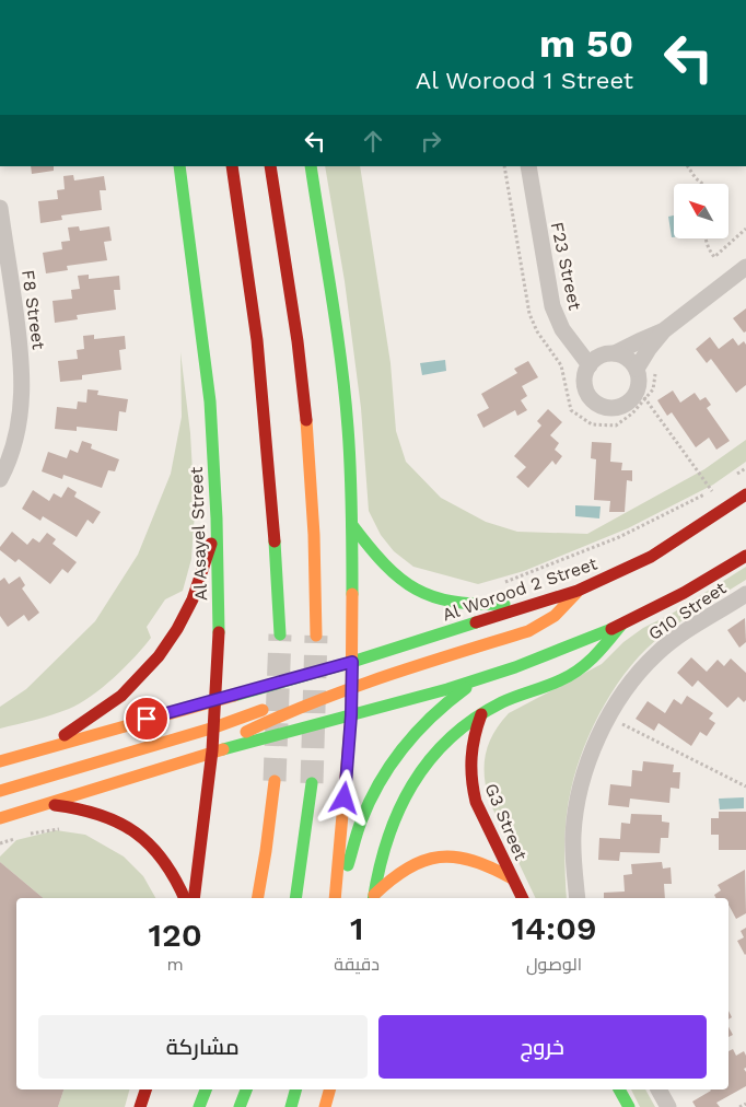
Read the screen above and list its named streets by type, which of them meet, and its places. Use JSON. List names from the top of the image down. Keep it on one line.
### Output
{"streets":{"main road":["Al Asayel Street","Al Worood 2 Street","G3 Street"],"street":["F23 Street","F8 Street","G10 Street"]},"north":"top left","page":{"turn":["50 m","Al Worood 1 Street"],"eta":["14:09","الوصول","1","دقيقة","120","m"],"buttons":["خروج","مشاركة"]}}
